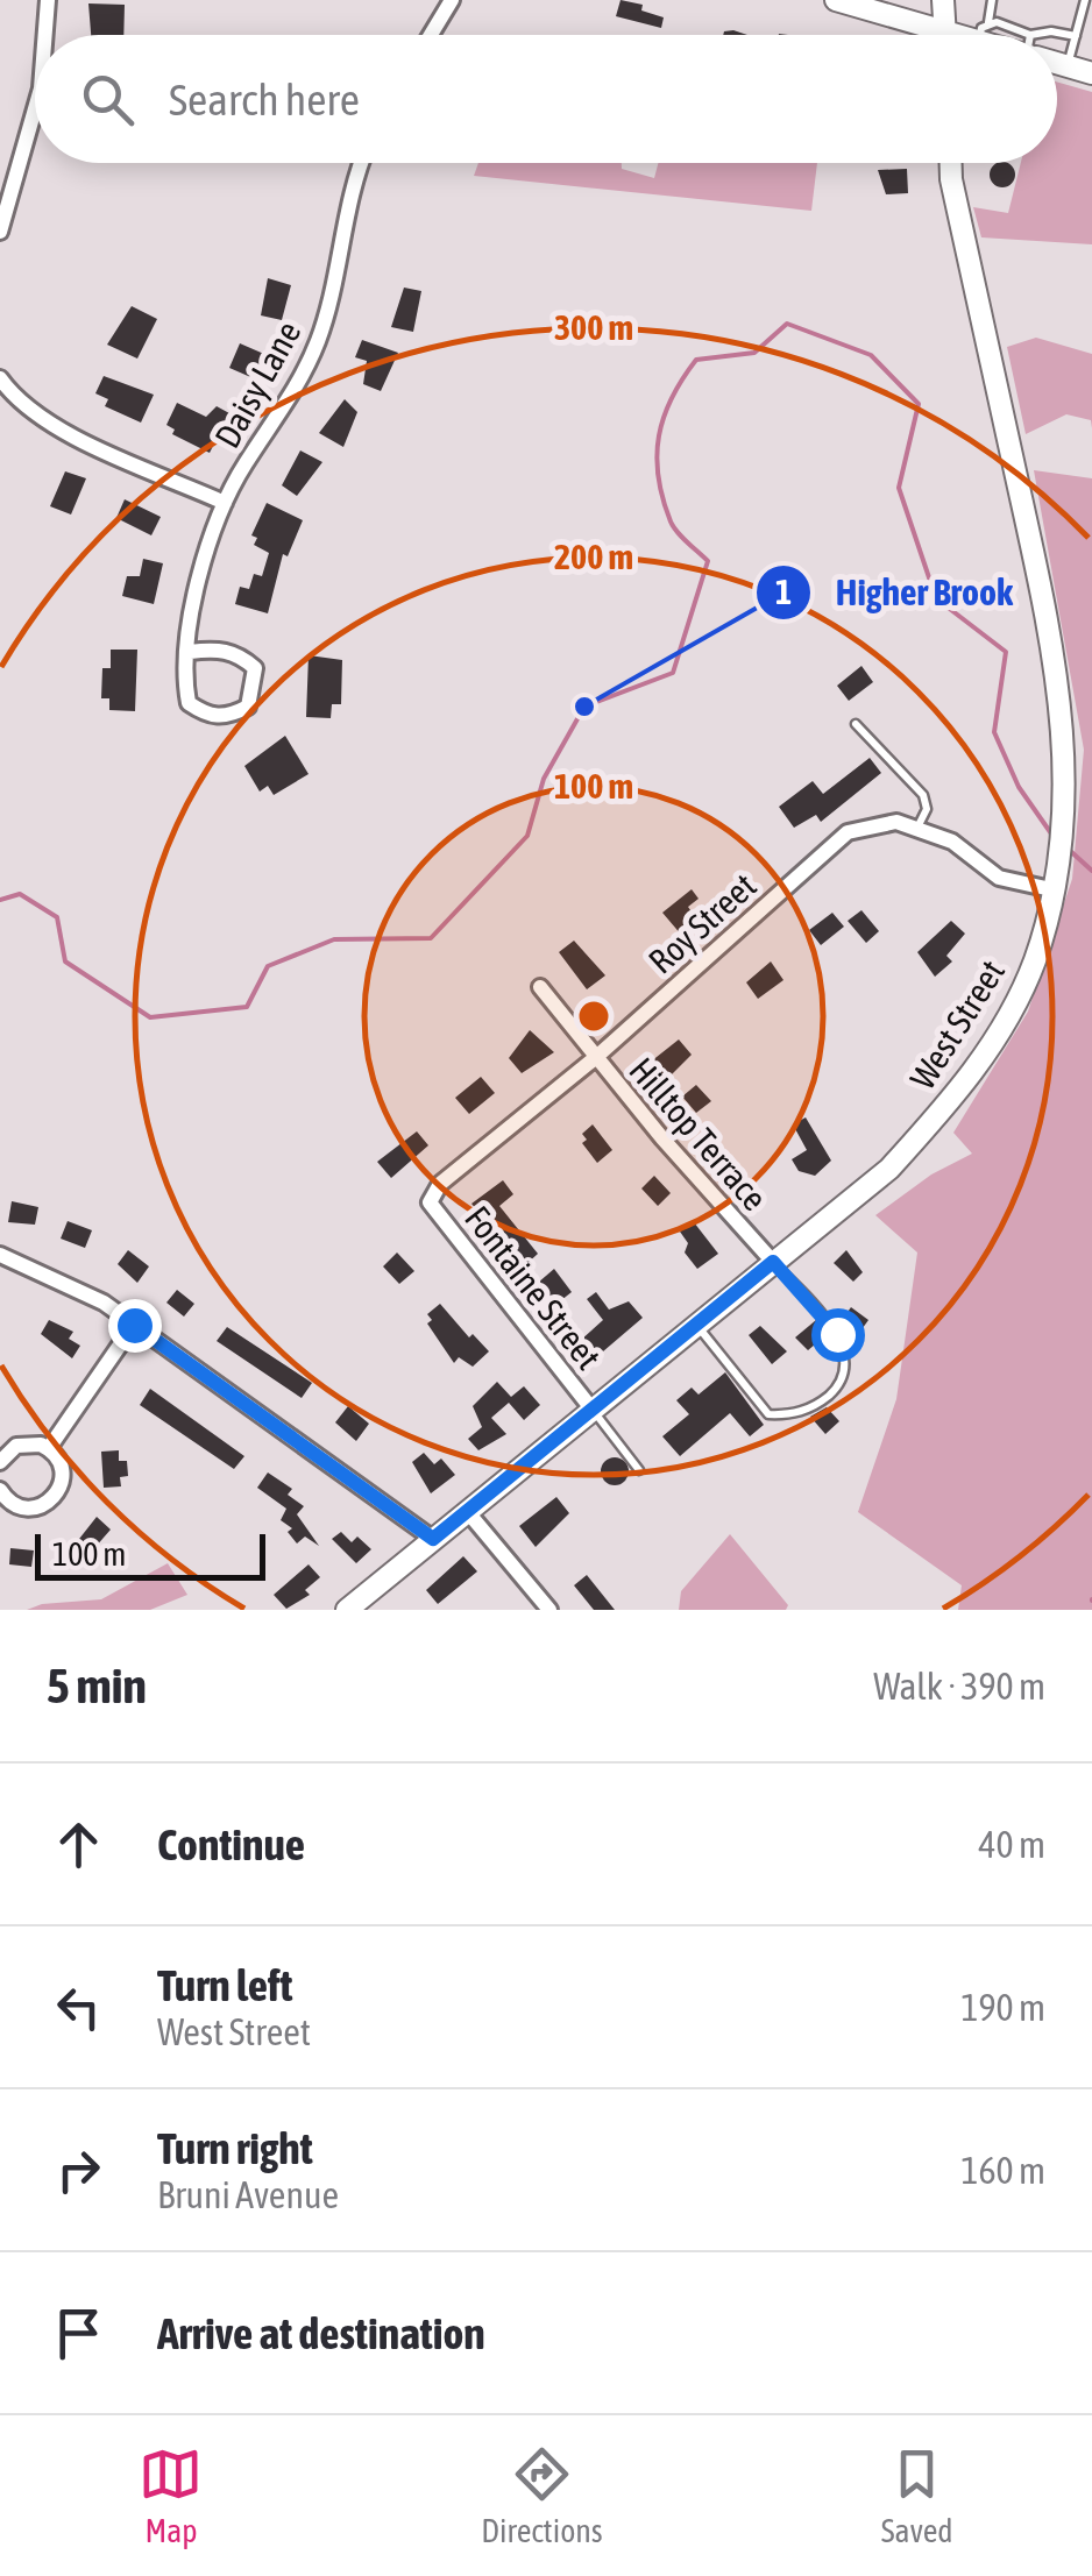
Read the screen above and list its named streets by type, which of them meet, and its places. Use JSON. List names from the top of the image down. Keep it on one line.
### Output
{"streets":{"main road":["West Street"],"street":["Daisy Lane","Roy Street","Hilltop Terrace","Fontaine Street"]},"crossings":[["Roy Street","West Street"],["Roy Street","Hilltop Terrace"],["Roy Street","Fontaine Street"],["West Street","Hilltop Terrace"],["West Street","Fontaine Street"]],"places":["Higher Brook"],"scale_bar":"100 m","page":{"search":"Search here","scale":"100 m","heading":["5 min","Walk · 390 m"],"list":[["Continue","40 m"],["Turn left","West Street","190 m"],["Turn right","Bruni Avenue","160 m"],"Arrive at destination"],"nav":["Map","Directions","Saved"]},"rings":["300 m","200 m","100 m"]}
